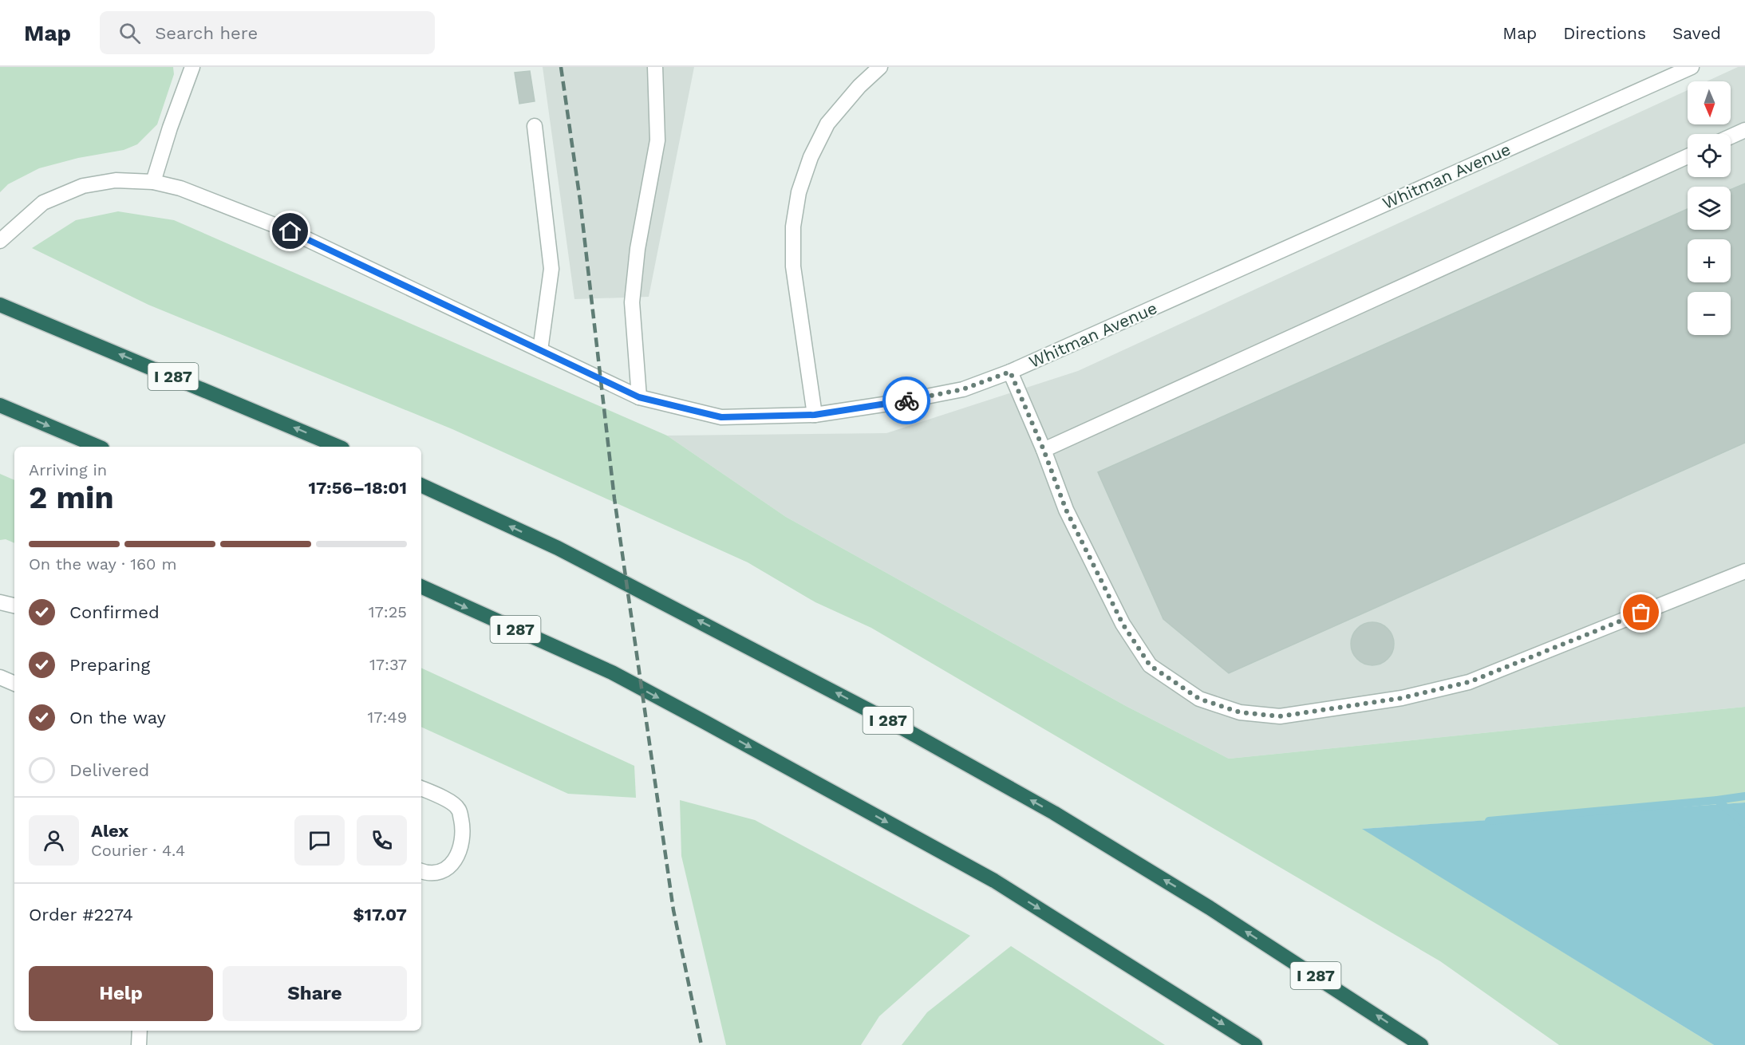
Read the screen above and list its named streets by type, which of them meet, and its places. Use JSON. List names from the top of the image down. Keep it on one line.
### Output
{"streets":{"highway":["I 287"],"street":["Whitman Avenue"]},"north":"bottom","page":{"header":"Map","search":"Search here","nav":["Map","Directions","Saved"],"map_buttons":["+","−"],"heading":["2 min","Arriving in","17:56–18:01"],"panel":["Alex","Courier · 4.4","Order #2274","$17.07"],"bar":"On the way · 160 m","list":[["Confirmed","17:25"],["Preparing","17:37"],["On the way","17:49"],"Delivered"],"buttons":["Help","Share"]}}
